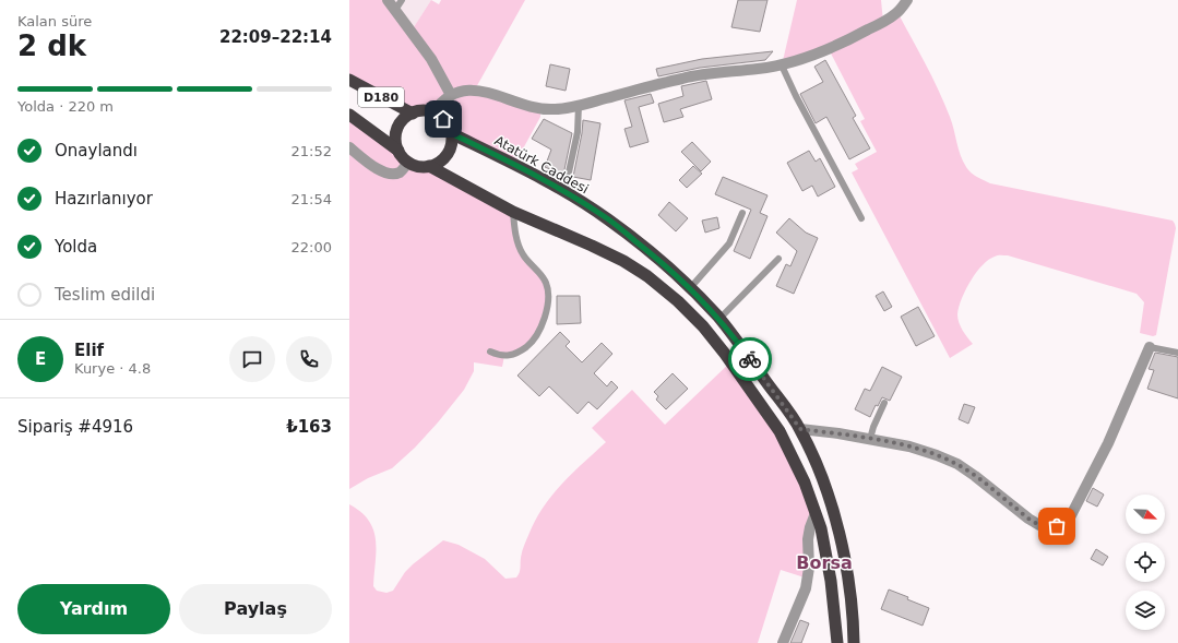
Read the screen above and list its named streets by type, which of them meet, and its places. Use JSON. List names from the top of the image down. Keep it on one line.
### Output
{"streets":{"highway":["D180","Atatürk Caddesi"]},"crossings":[["D180","Atatürk Caddesi"]],"districts":["Borsa"],"north":"bottom right","page":{"heading":["2 dk","Kalan süre","22:09–22:14"],"panel":["Elif","Kurye · 4.8","Sipariş #4916","₺163"],"bar":"Yolda · 220 m","list":[["Onaylandı","21:52"],["Hazırlanıyor","21:54"],["Yolda","22:00"],"Teslim edildi"],"round":"E","buttons":["Yardım","Paylaş"]}}
